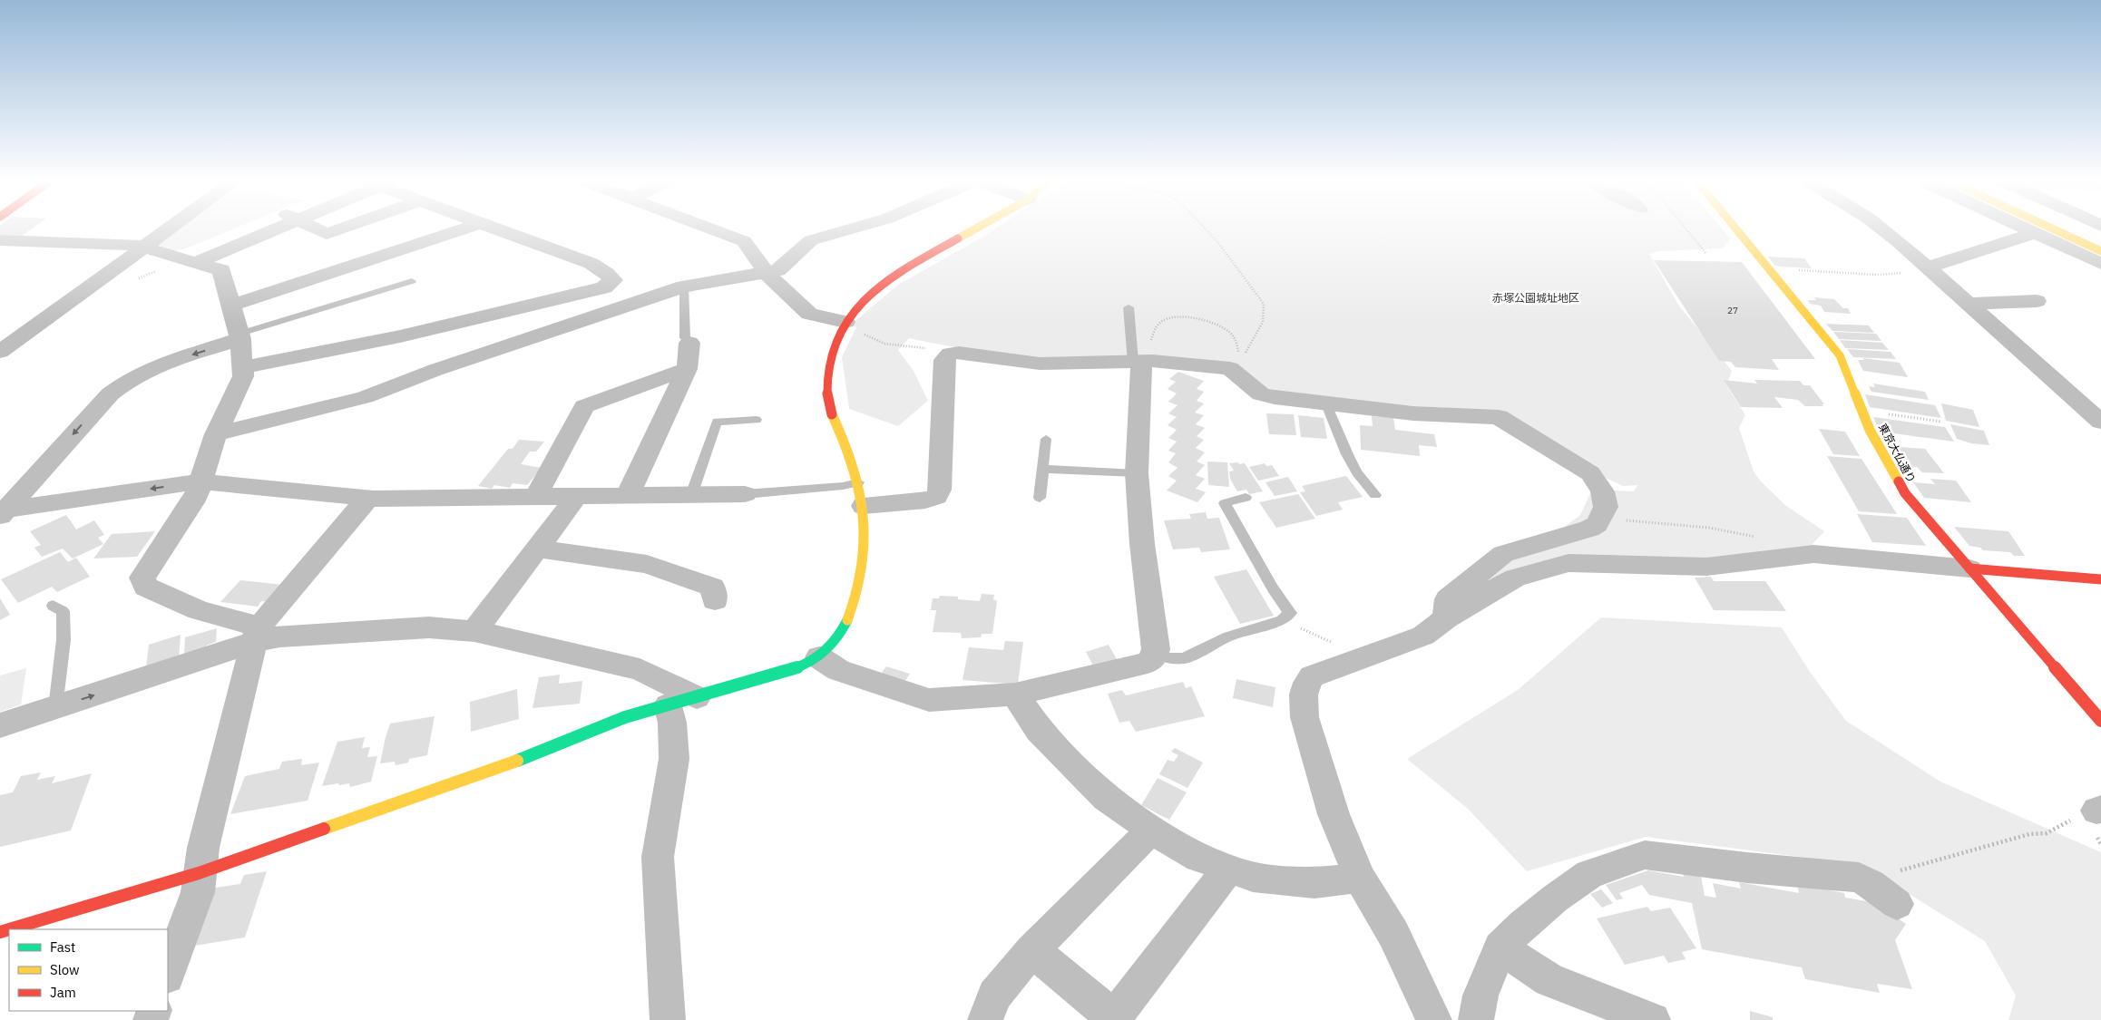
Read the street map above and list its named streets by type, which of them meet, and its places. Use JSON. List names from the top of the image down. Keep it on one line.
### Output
{"streets":{"main road":["東京大仏通り"]},"parks":["赤塚公園城址地区"],"house_numbers":["27"],"legend":["Fast","Slow","Jam"]}
